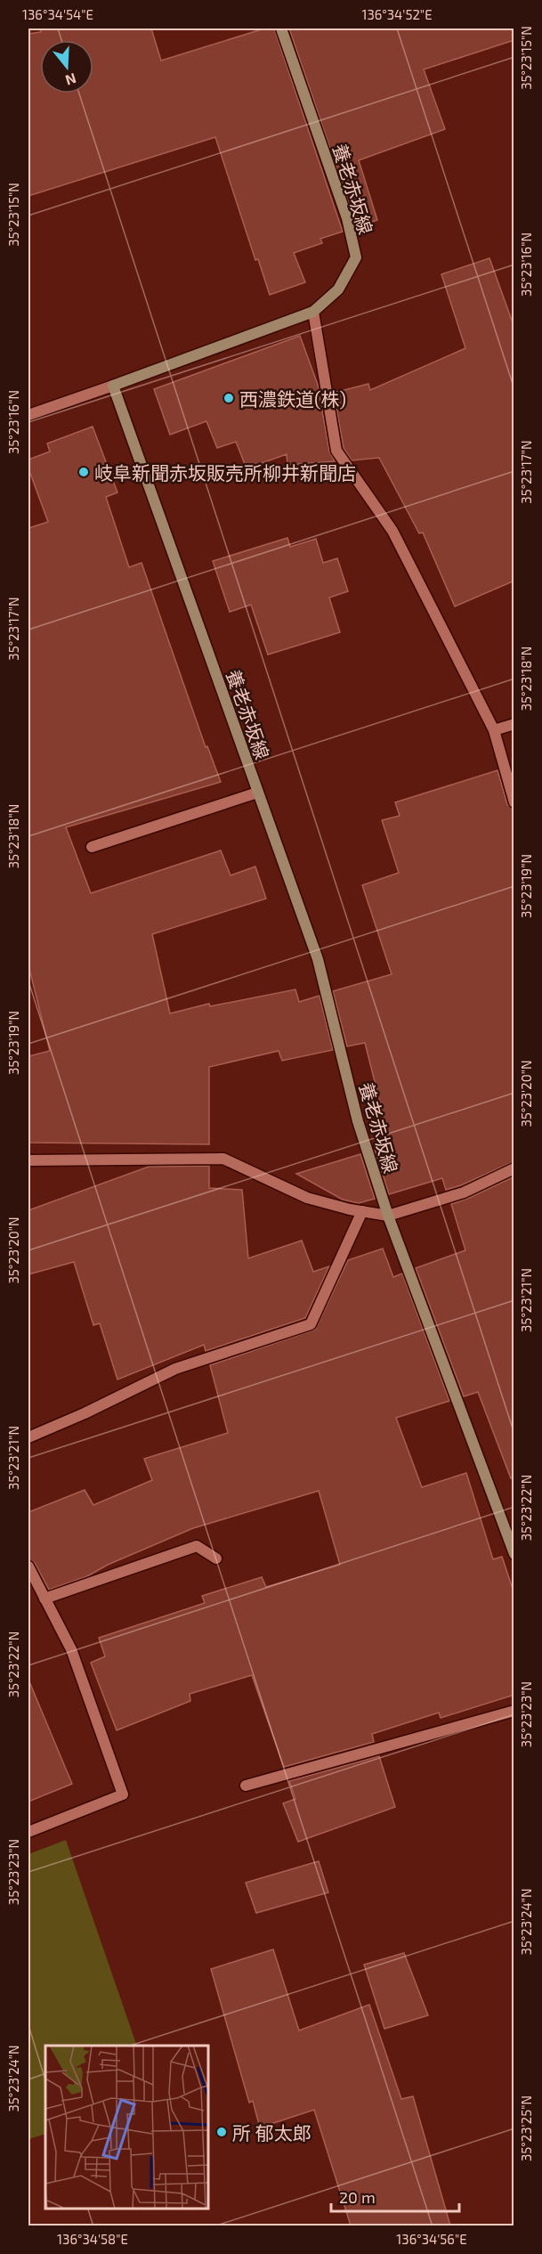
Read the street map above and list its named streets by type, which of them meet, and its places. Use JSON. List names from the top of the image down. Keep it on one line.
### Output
{"streets":{"main road":["養老赤坂線"]},"places":["西濃鉄道(株)","岐阜新聞赤坂販売所柳井新聞店","所 郁太郎"],"scale_bar":"20 m","north":"bottom","coordinates":["136°34'54\"E","136°34'52\"E","35°23'15\"N","35°23'16\"N","35°23'17\"N","35°23'18\"N","35°23'19\"N","35°23'20\"N","35°23'21\"N","35°23'22\"N","35°23'23\"N","35°23'24\"N","35°23'25\"N","136°34'58\"E","136°34'56\"E"]}
